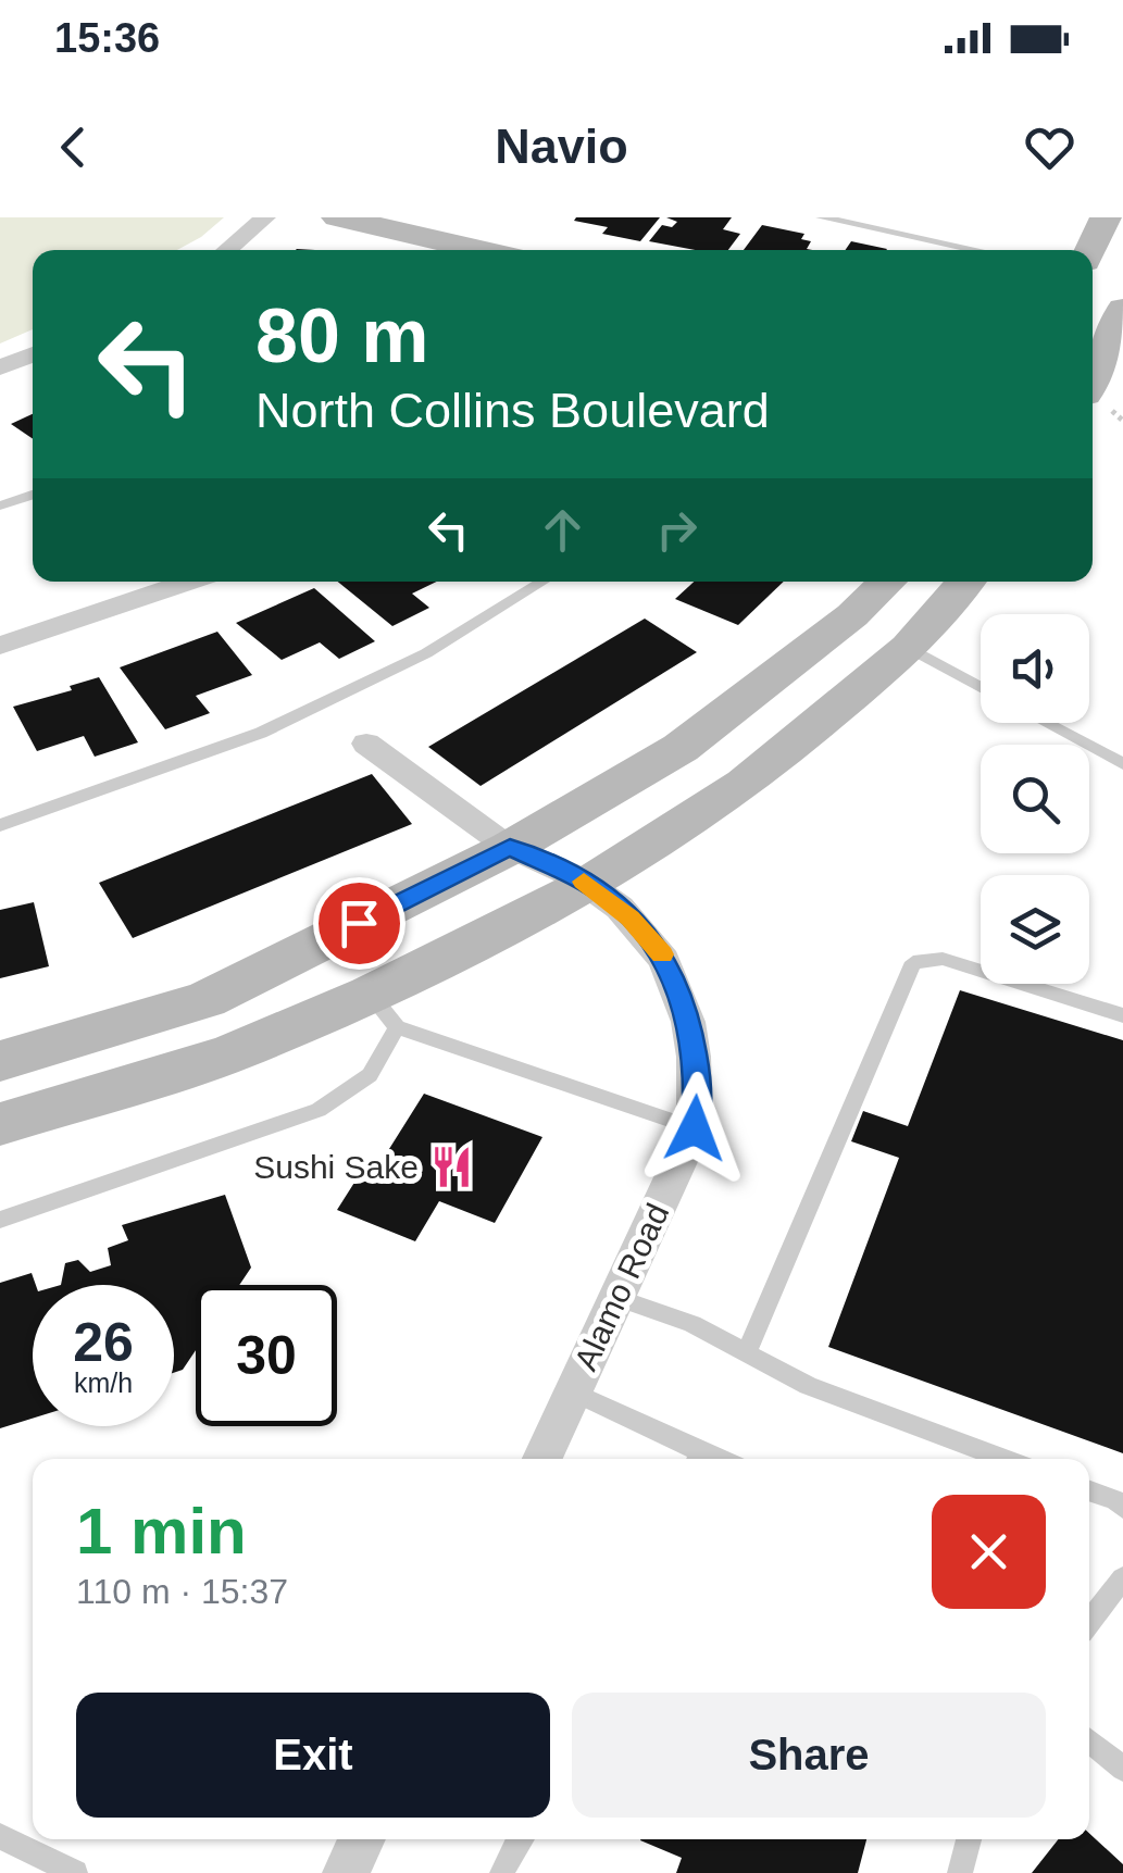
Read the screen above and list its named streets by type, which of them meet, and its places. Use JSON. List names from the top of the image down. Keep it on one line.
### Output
{"streets":{"street":["Alamo Road"]},"places":{"restaurant":["Sushi Sake"]},"page":{"status":"15:36","header":"Navio","turn":["80 m","North Collins Boulevard"],"speed":"26 km/h","limit":"30","heading":["1 min","110 m · 15:37"],"buttons":["Exit","Share"]}}
